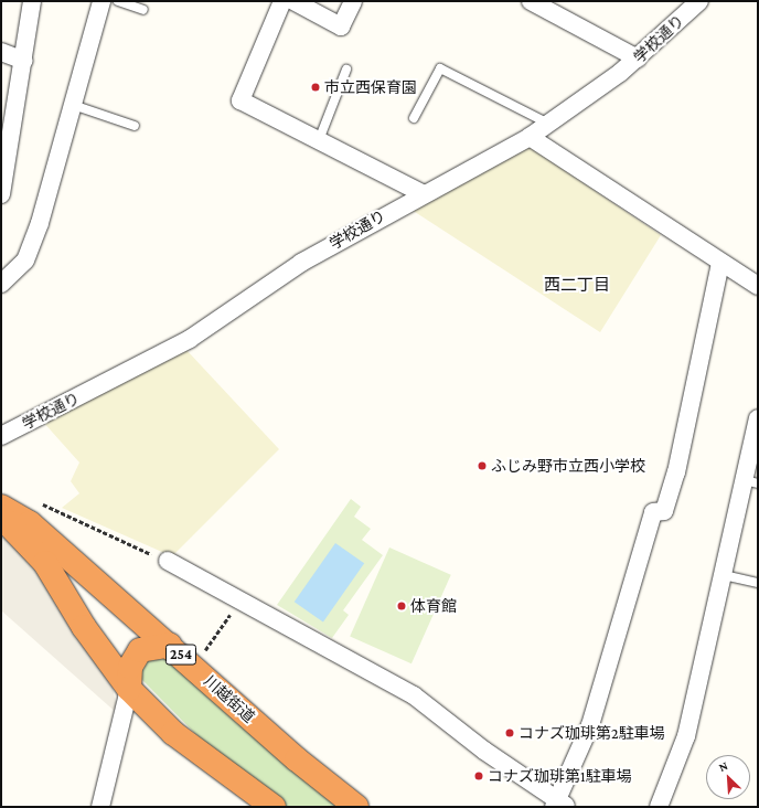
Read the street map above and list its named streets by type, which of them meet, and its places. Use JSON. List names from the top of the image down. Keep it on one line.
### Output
{"streets":{"highway":["254","川越街道"],"street":["学校通り"]},"districts":["西二丁目"],"places":["市立西保育園","ふじみ野市立西小学校","体育館","コナズ珈琲第2駐車場","コナズ珈琲第1駐車場"],"north":"top left"}
